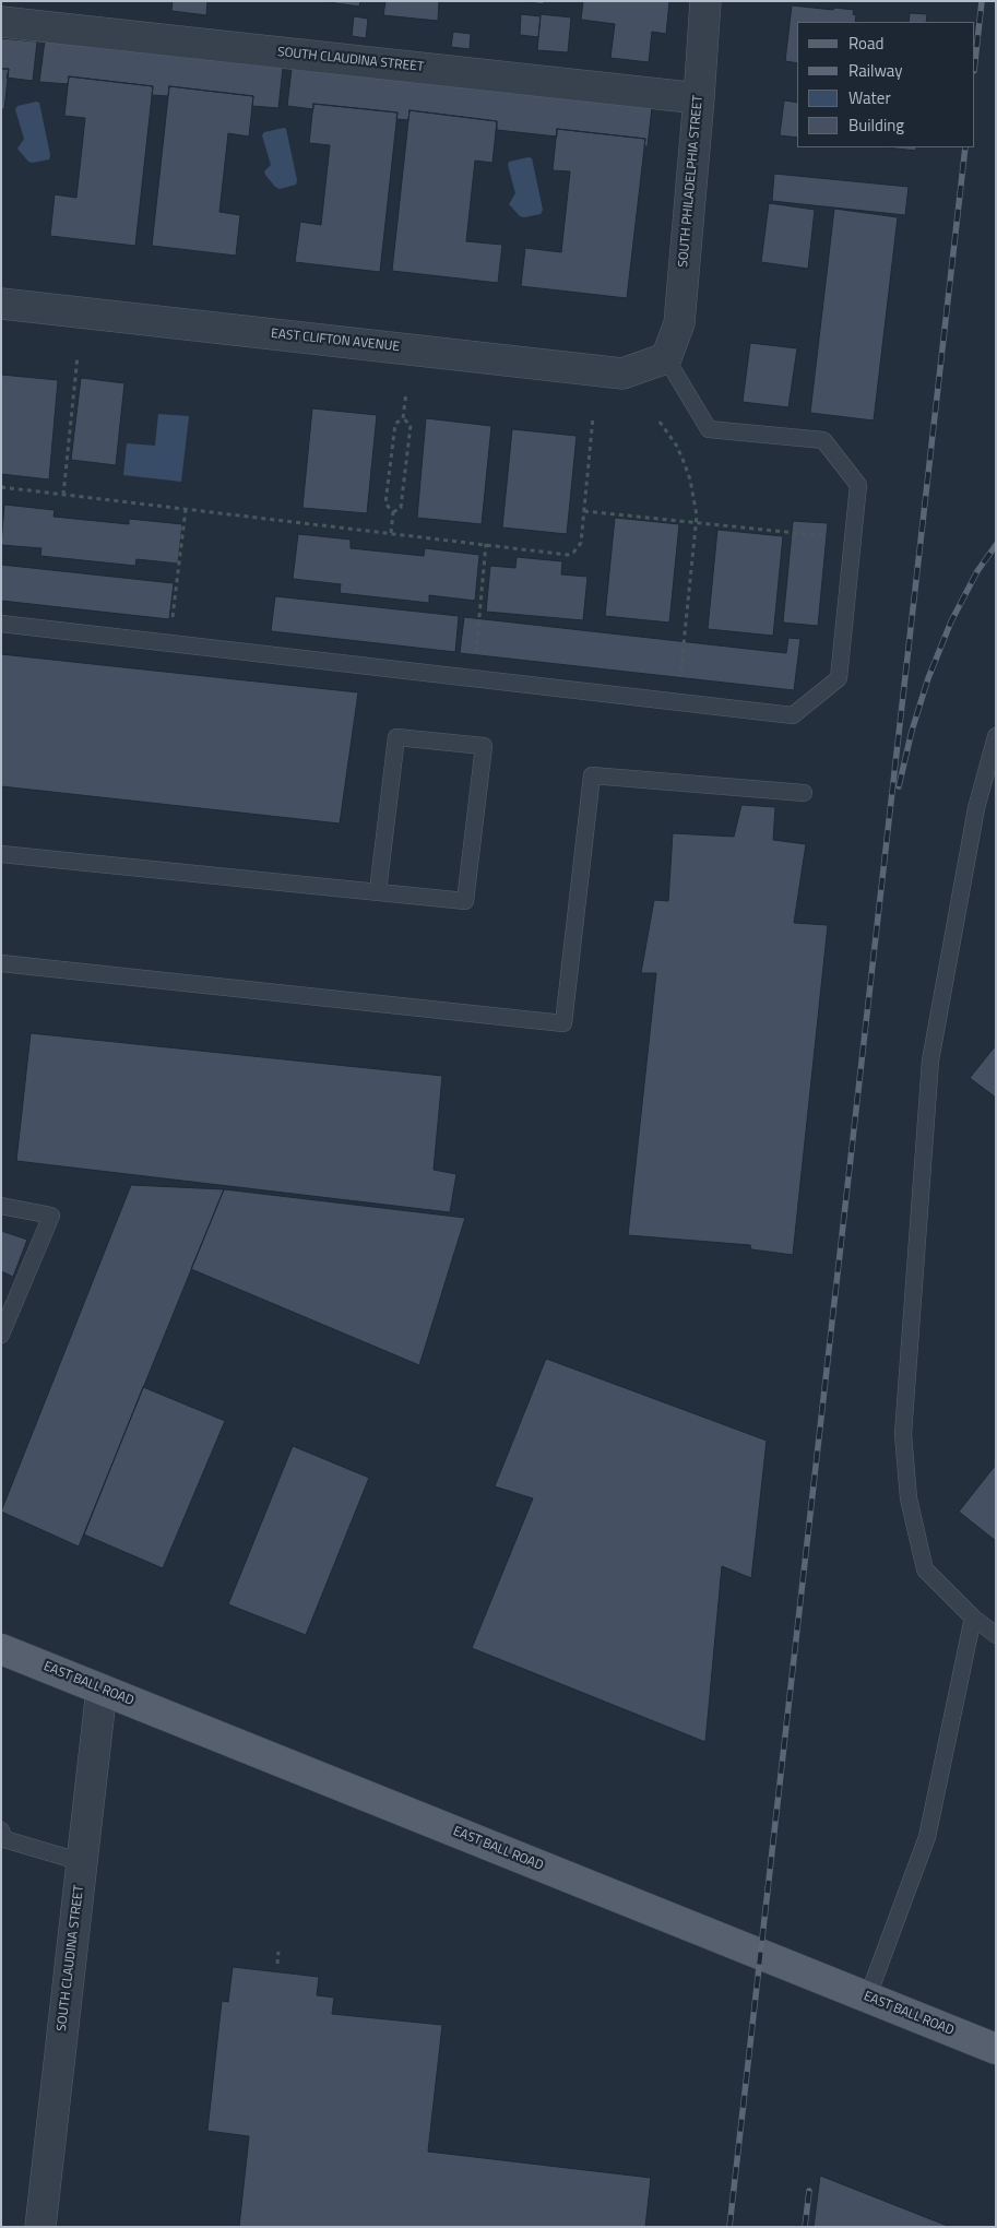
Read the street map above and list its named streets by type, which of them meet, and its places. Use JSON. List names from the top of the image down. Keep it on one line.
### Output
{"streets":{"main road":["EAST BALL ROAD"],"street":["SOUTH CLAUDINA STREET","SOUTH PHILADELPHIA STREET","EAST CLIFTON AVENUE"]},"crossings":[["SOUTH CLAUDINA STREET","SOUTH PHILADELPHIA STREET"],["SOUTH CLAUDINA STREET","EAST BALL ROAD"],["SOUTH PHILADELPHIA STREET","EAST CLIFTON AVENUE"]],"legend":["Road","Railway","Water","Building"]}
